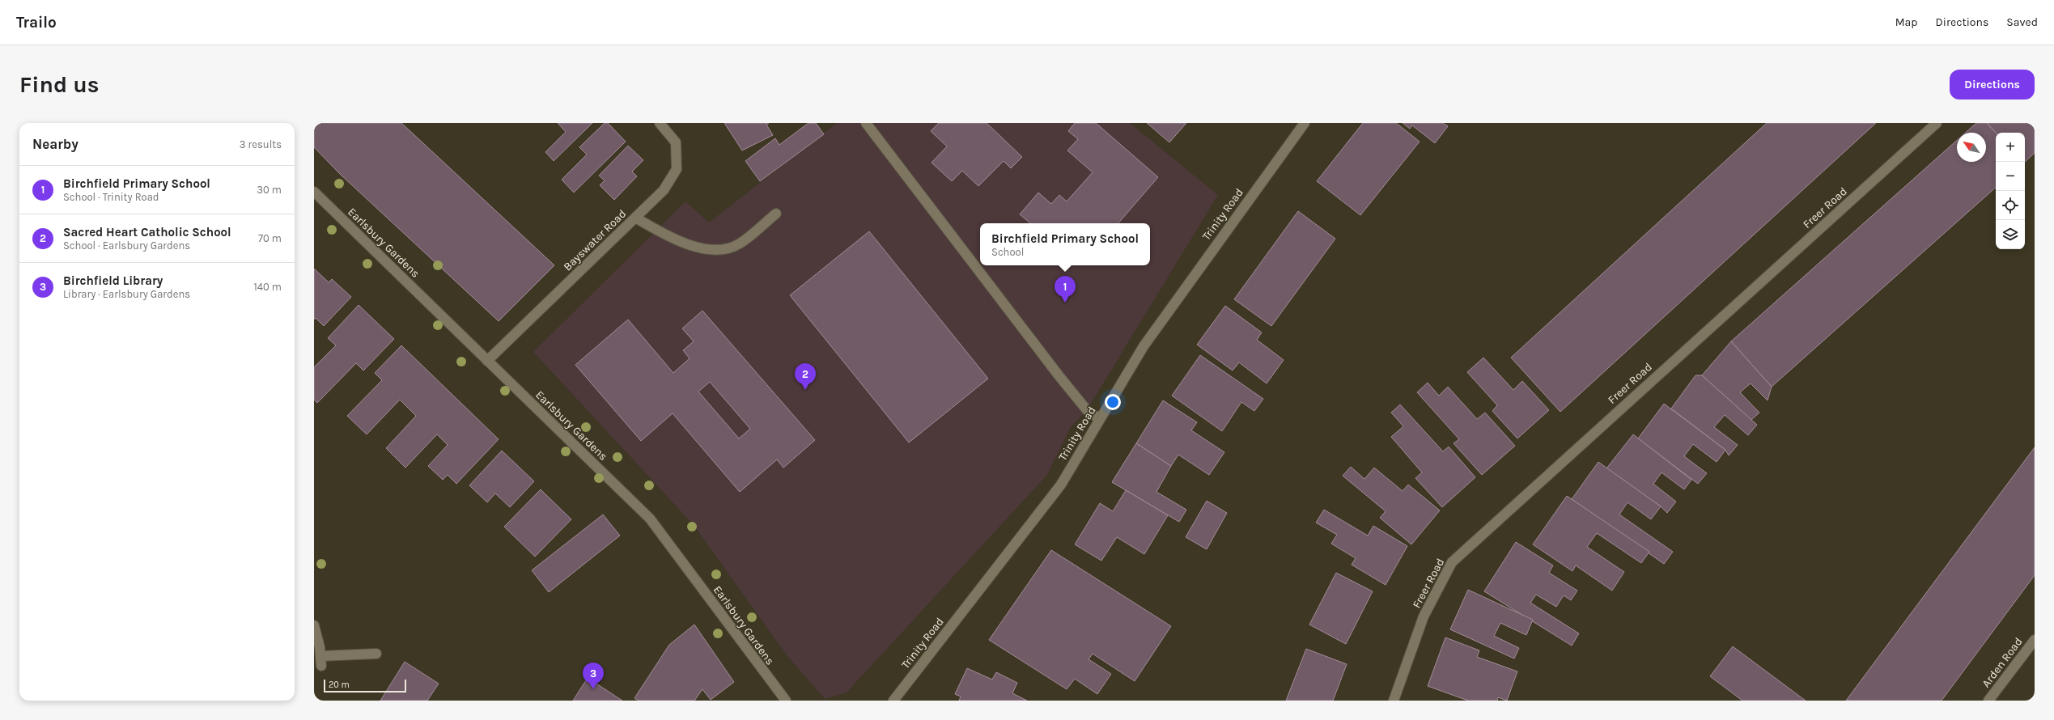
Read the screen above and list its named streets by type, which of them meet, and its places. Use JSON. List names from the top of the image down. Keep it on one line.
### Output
{"streets":{"street":["Freer Road","Trinity Road","Bayswater Road","Earlsbury Gardens","Arden Road"]},"crossings":[["Bayswater Road","Earlsbury Gardens"]],"scale_bar":"20 m","north":"top left","page":{"header":"Trailo","nav":["Map","Directions","Saved"],"buttons":"Directions","title":"Find us","heading":["Nearby","3 results"],"map_buttons":["+","−"],"list":[{"mark":"1","name":"Birchfield Primary School","note":"School · Trinity Road","value":"30 m"},{"mark":"2","name":"Sacred Heart Catholic School","note":"School · Earlsbury Gardens","value":"70 m"},{"mark":"3","name":"Birchfield Library","note":"Library · Earlsbury Gardens","value":"140 m"}],"popup":["Birchfield Primary School","School"],"pins":["1","2","3"],"scale":"20 m"}}
